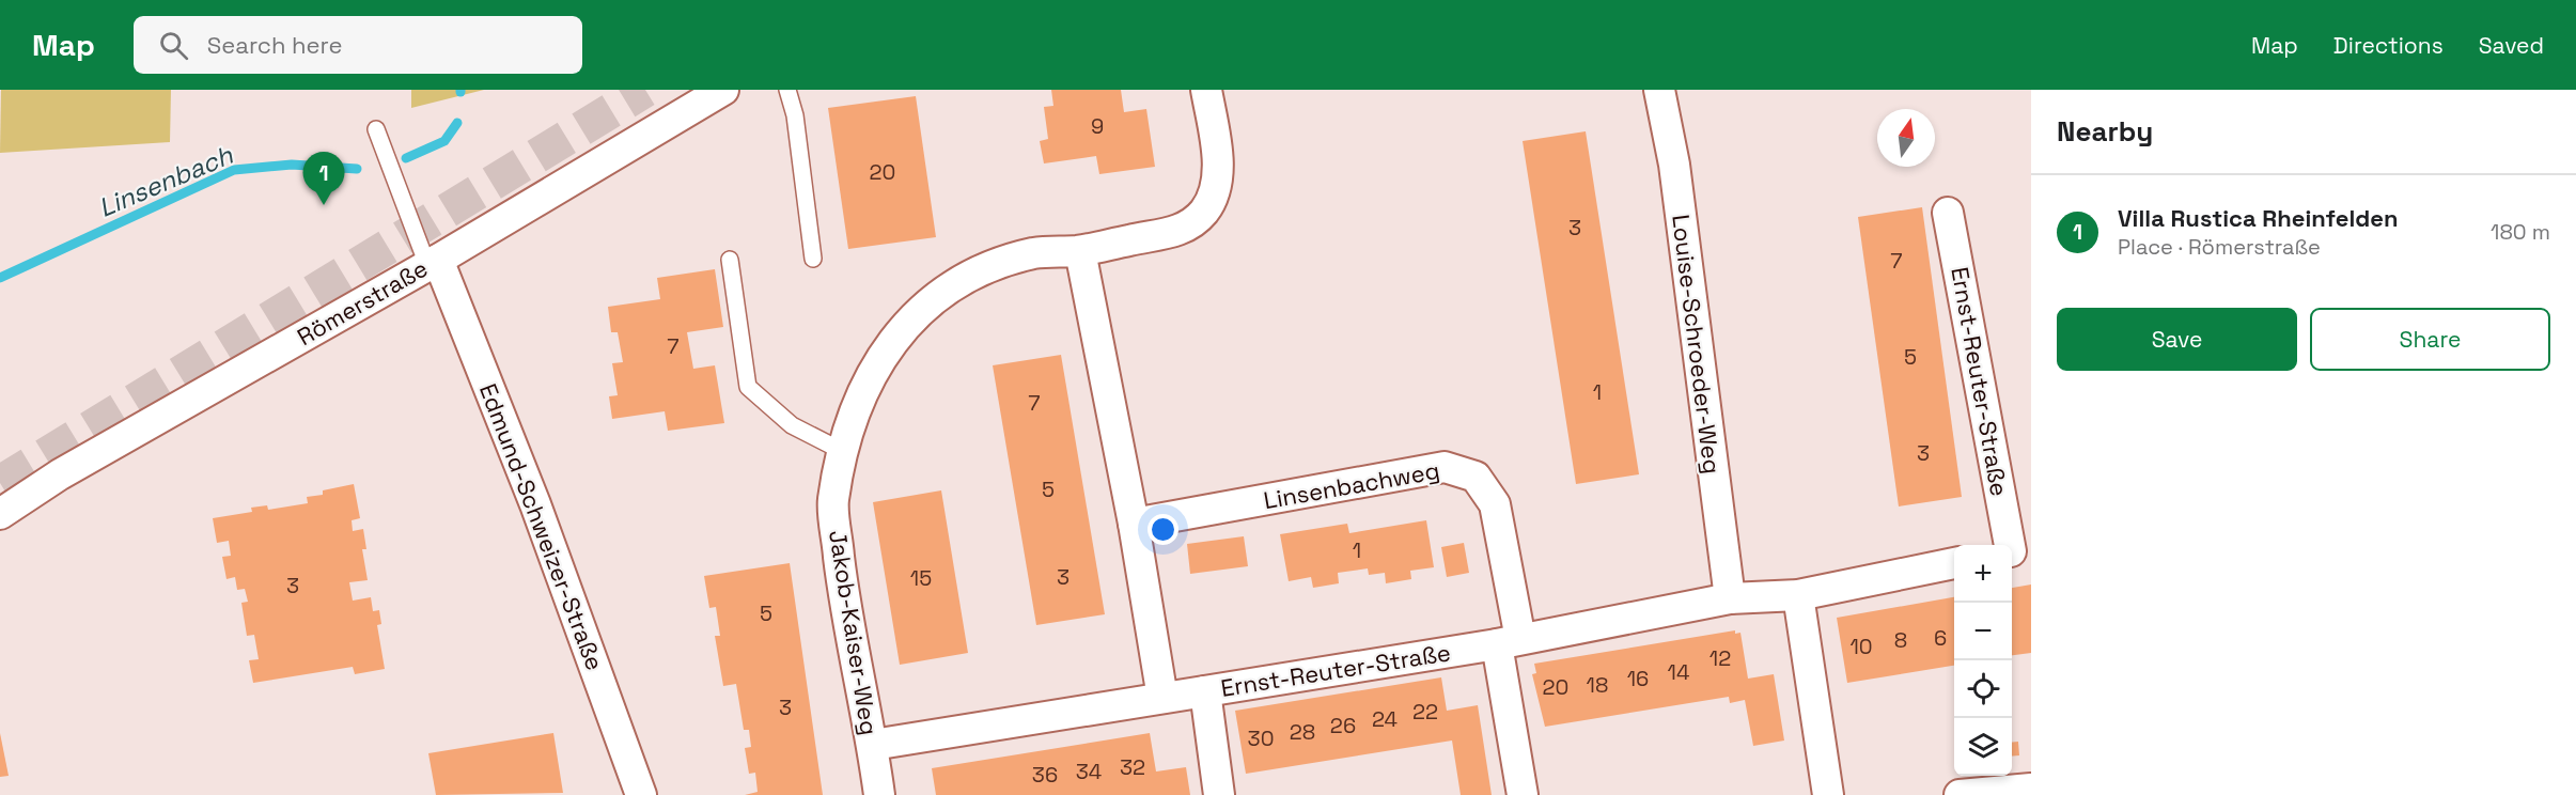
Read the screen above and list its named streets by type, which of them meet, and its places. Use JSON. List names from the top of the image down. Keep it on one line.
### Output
{"streets":{"street":["Römerstraße","Louise-Schroeder-Weg","Ernst-Reuter-Straße","Linsenbachweg","Edmund-Schweizer-Straße","Jakob-Kaiser-Weg"]},"crossings":[["Römerstraße","Edmund-Schweizer-Straße"],["Louise-Schroeder-Weg","Ernst-Reuter-Straße"],["Ernst-Reuter-Straße","Linsenbachweg"],["Ernst-Reuter-Straße","Jakob-Kaiser-Weg"]],"water":["Linsenbach"],"house_numbers":["9","20","3","7","7","5","1","7","3","5","1","3","15","3","5","6","8","10","12","14","16","18","20","3","22","24","26","28","30","32","34","36"],"north":"top","page":{"header":"Map","search":"Search here","nav":["Map","Directions","Saved"],"heading":"Nearby","pins":"1","list":[{"mark":"1","name":"Villa Rustica Rheinfelden","note":"Place · Römerstraße","value":"180 m"}],"buttons":["Save","Share"],"map_buttons":["+","−"]}}
